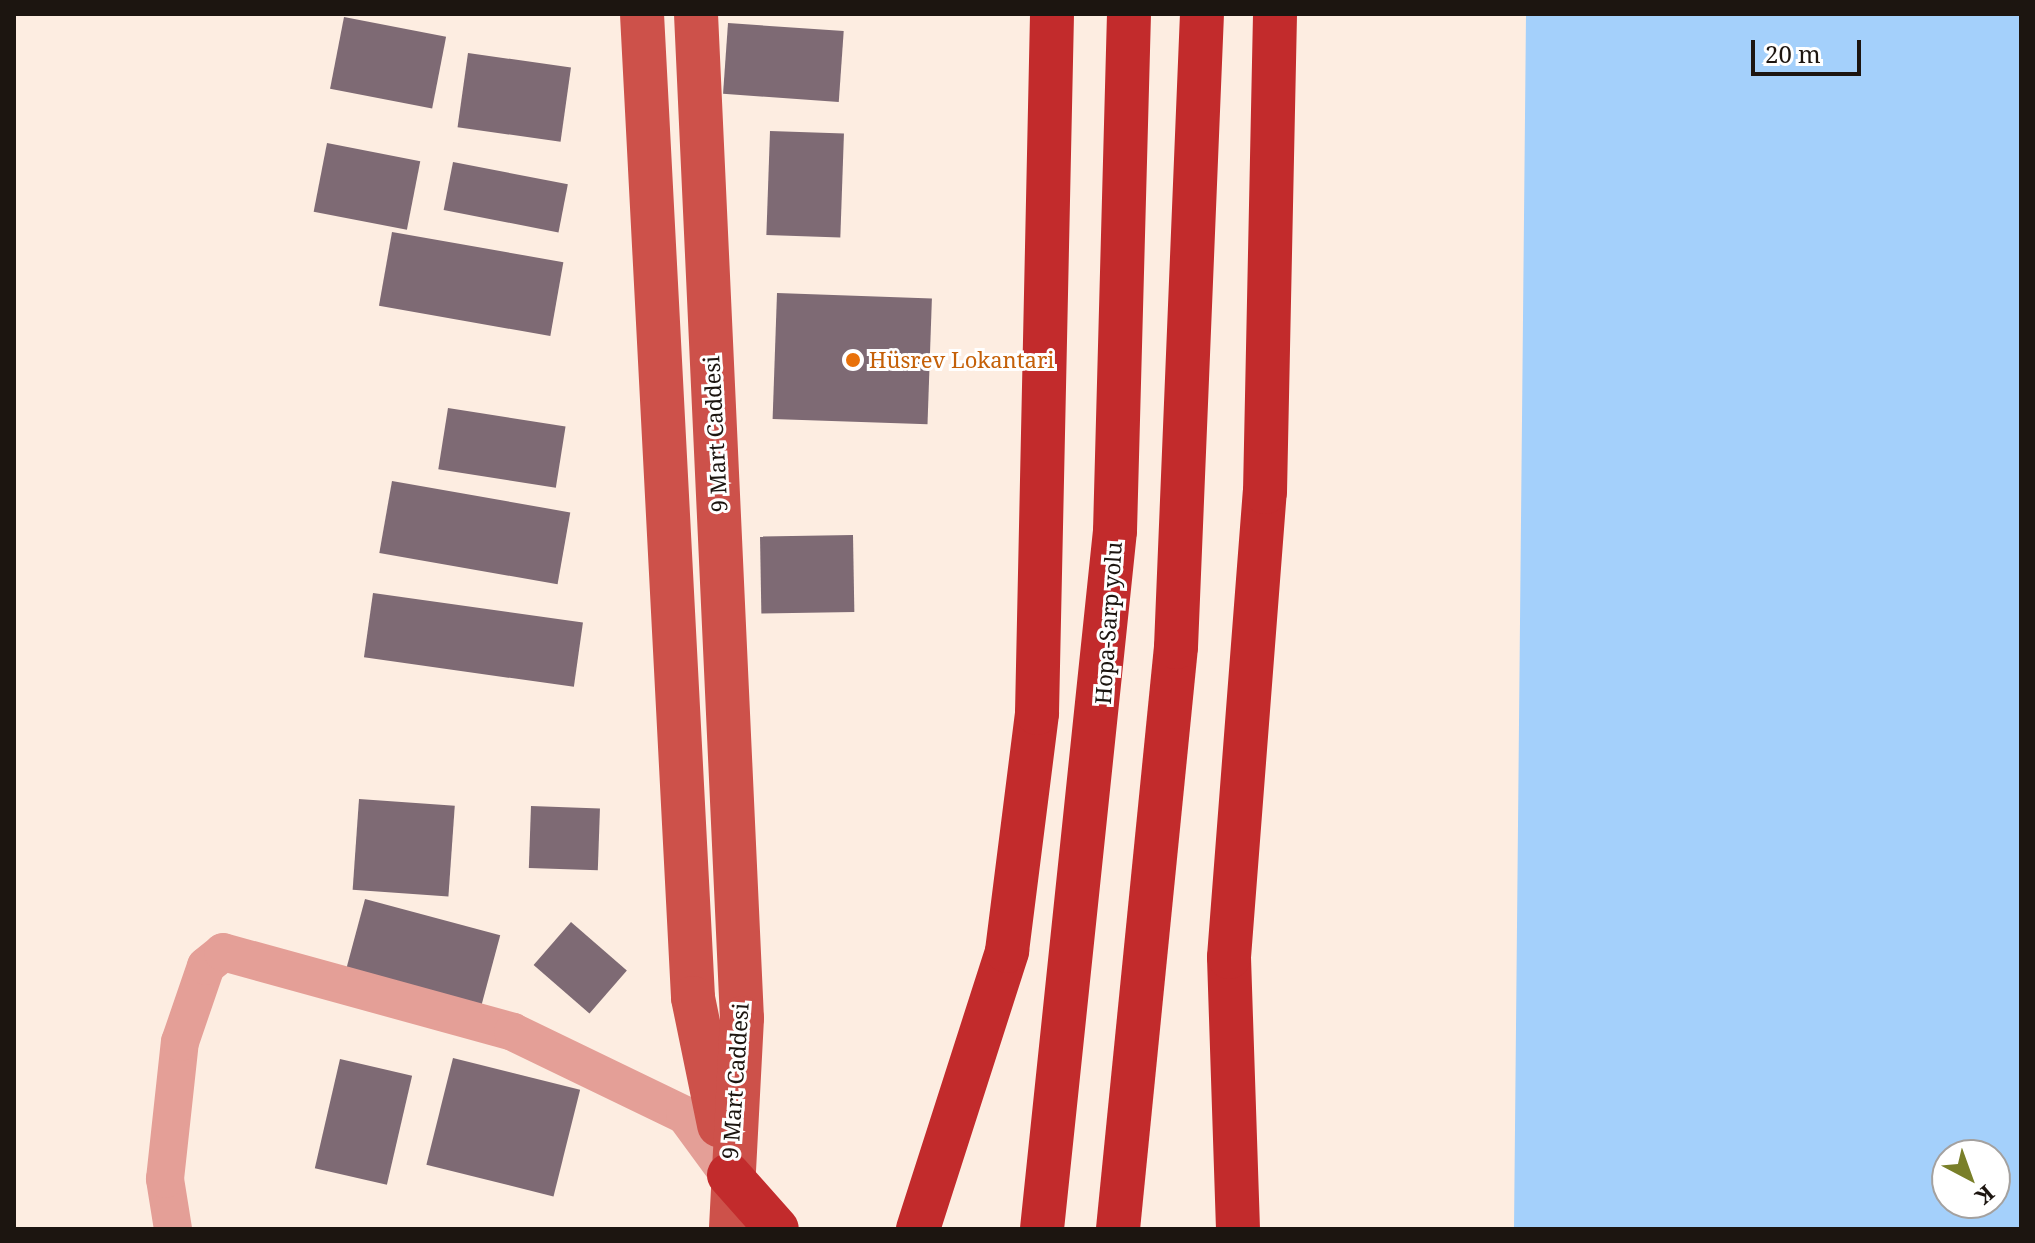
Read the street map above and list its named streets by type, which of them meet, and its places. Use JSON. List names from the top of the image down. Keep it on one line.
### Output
{"streets":{"highway":["Hopa-Sarp yolu"],"main road":["9 Mart Caddesi"]},"places":["Hüsrev Lokantari"],"scale_bar":"20 m","north":"bottom right"}
